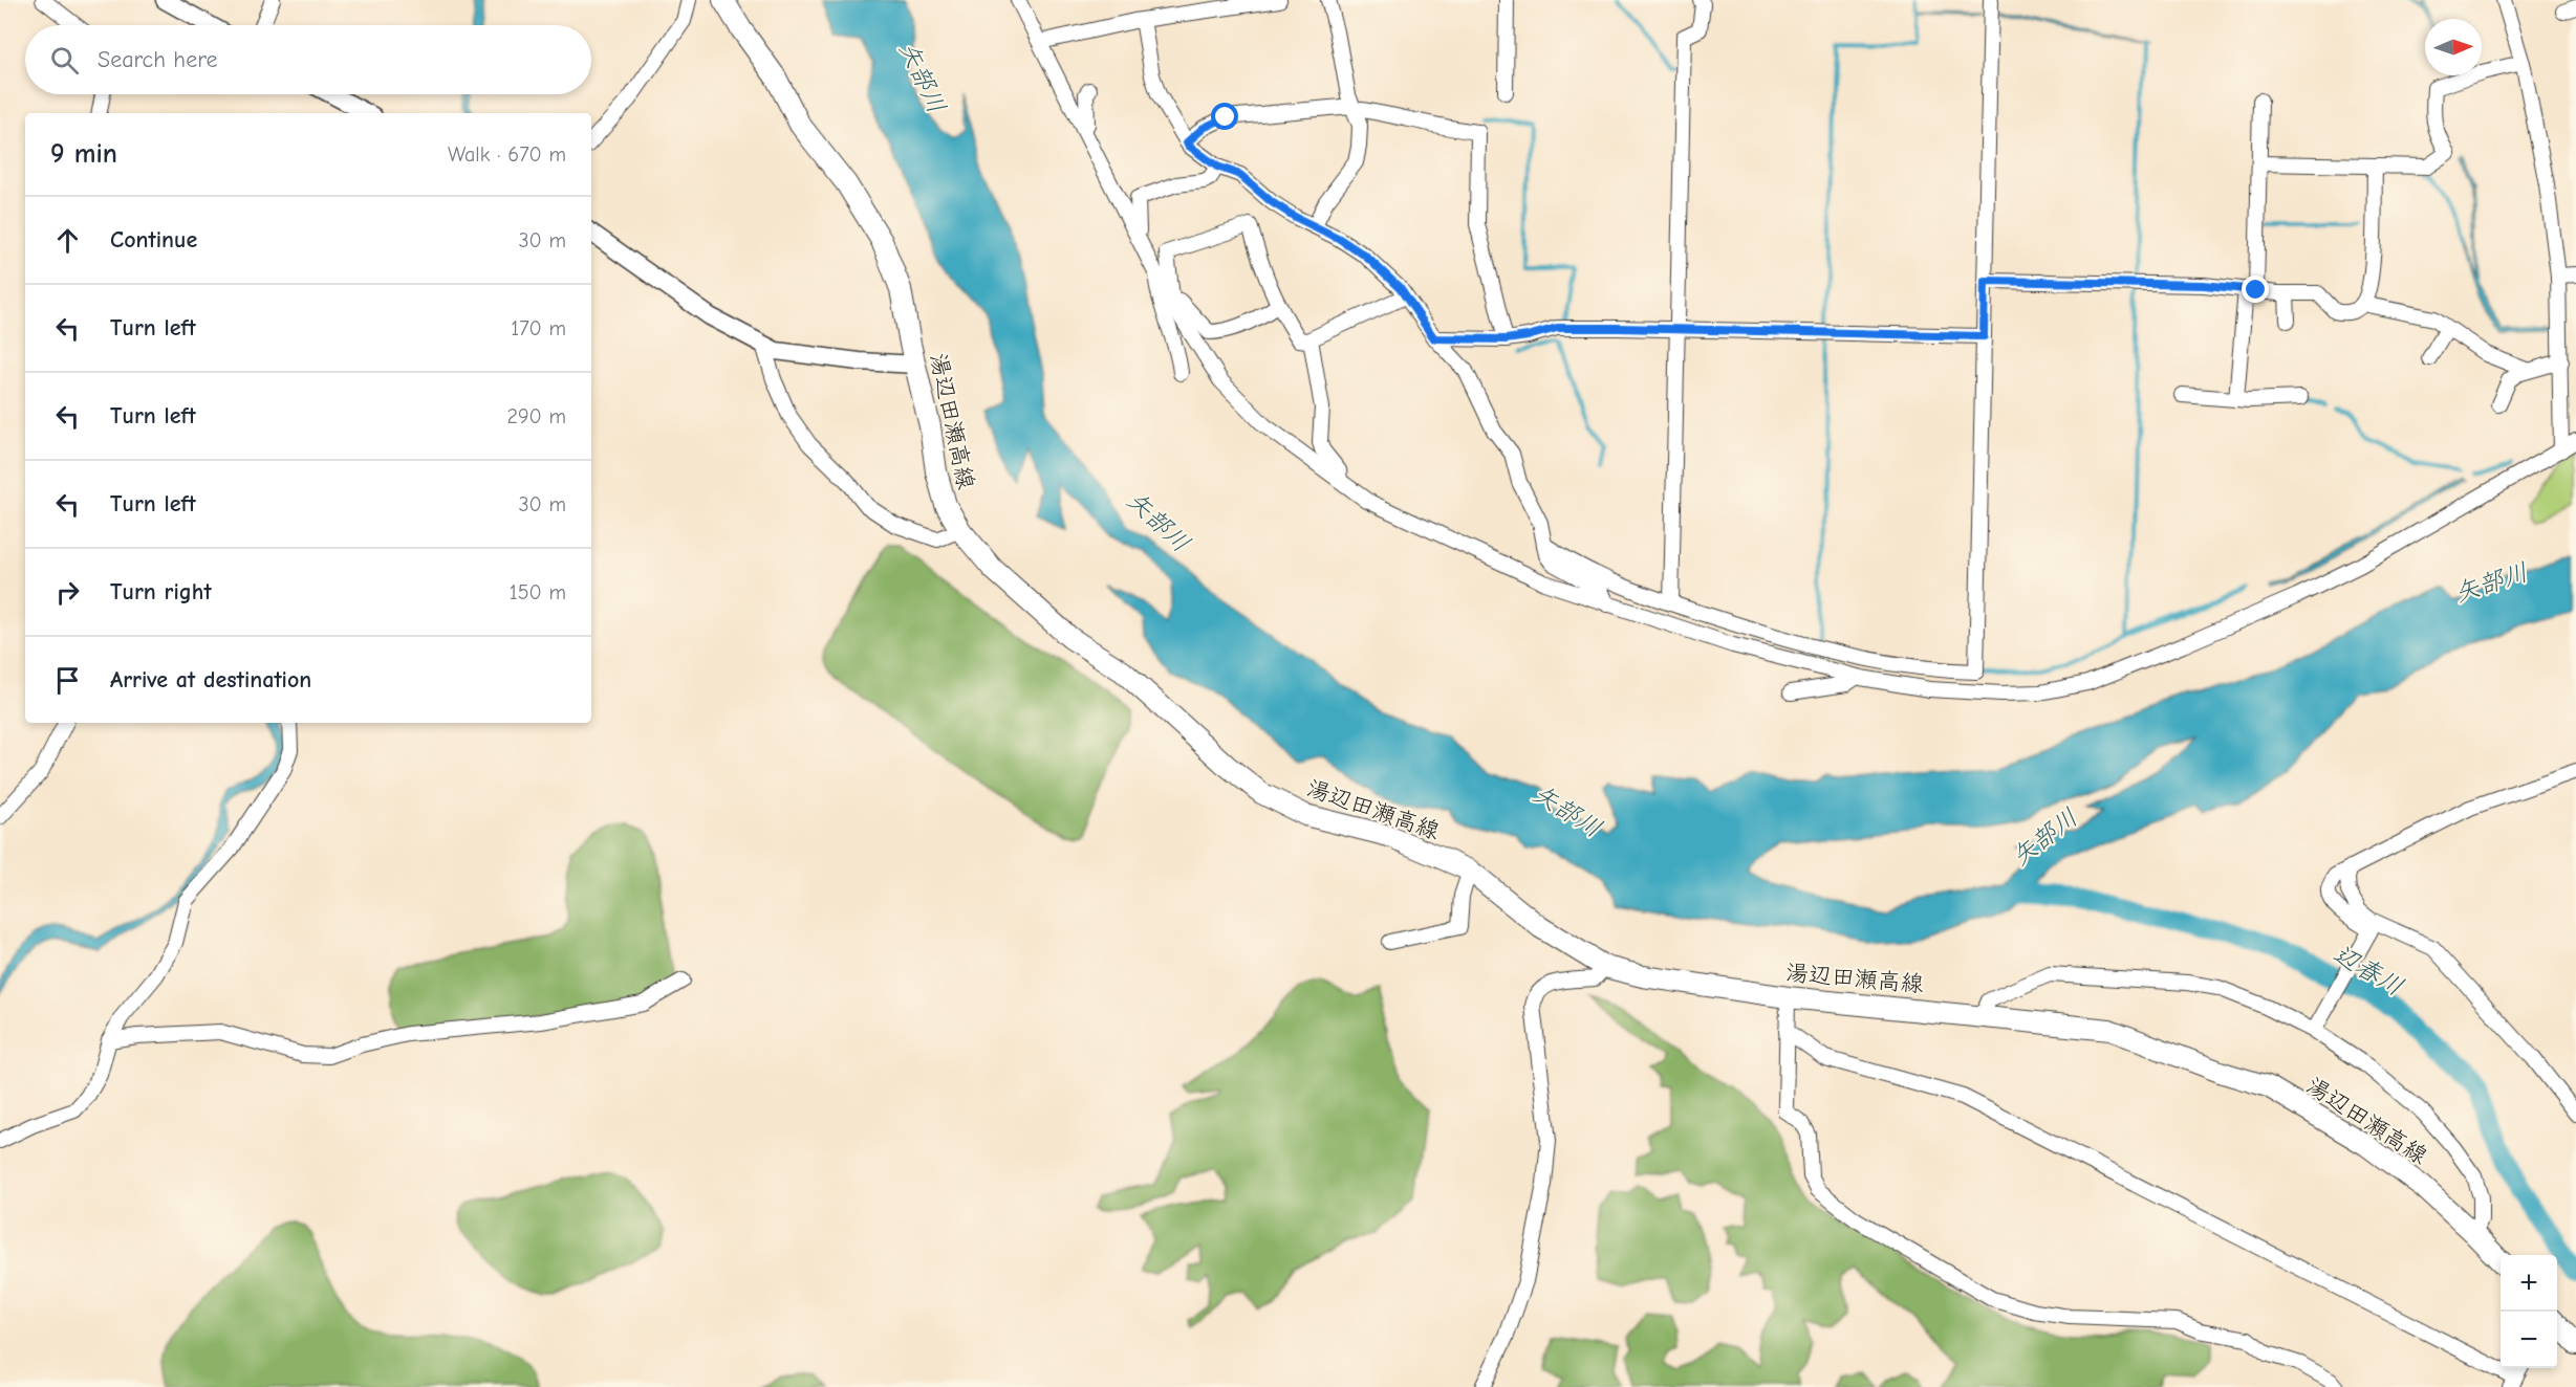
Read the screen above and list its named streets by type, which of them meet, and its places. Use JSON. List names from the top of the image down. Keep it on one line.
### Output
{"streets":{"main road":["湯辺田瀬高線"]},"water":["矢部川","辺春川"],"north":"right","page":{"search":"Search here","heading":["9 min","Walk · 670 m"],"list":[["Continue","30 m"],["Turn left","170 m"],["Turn left","290 m"],["Turn left","30 m"],["Turn right","150 m"],"Arrive at destination"],"map_buttons":["+","−"]}}
